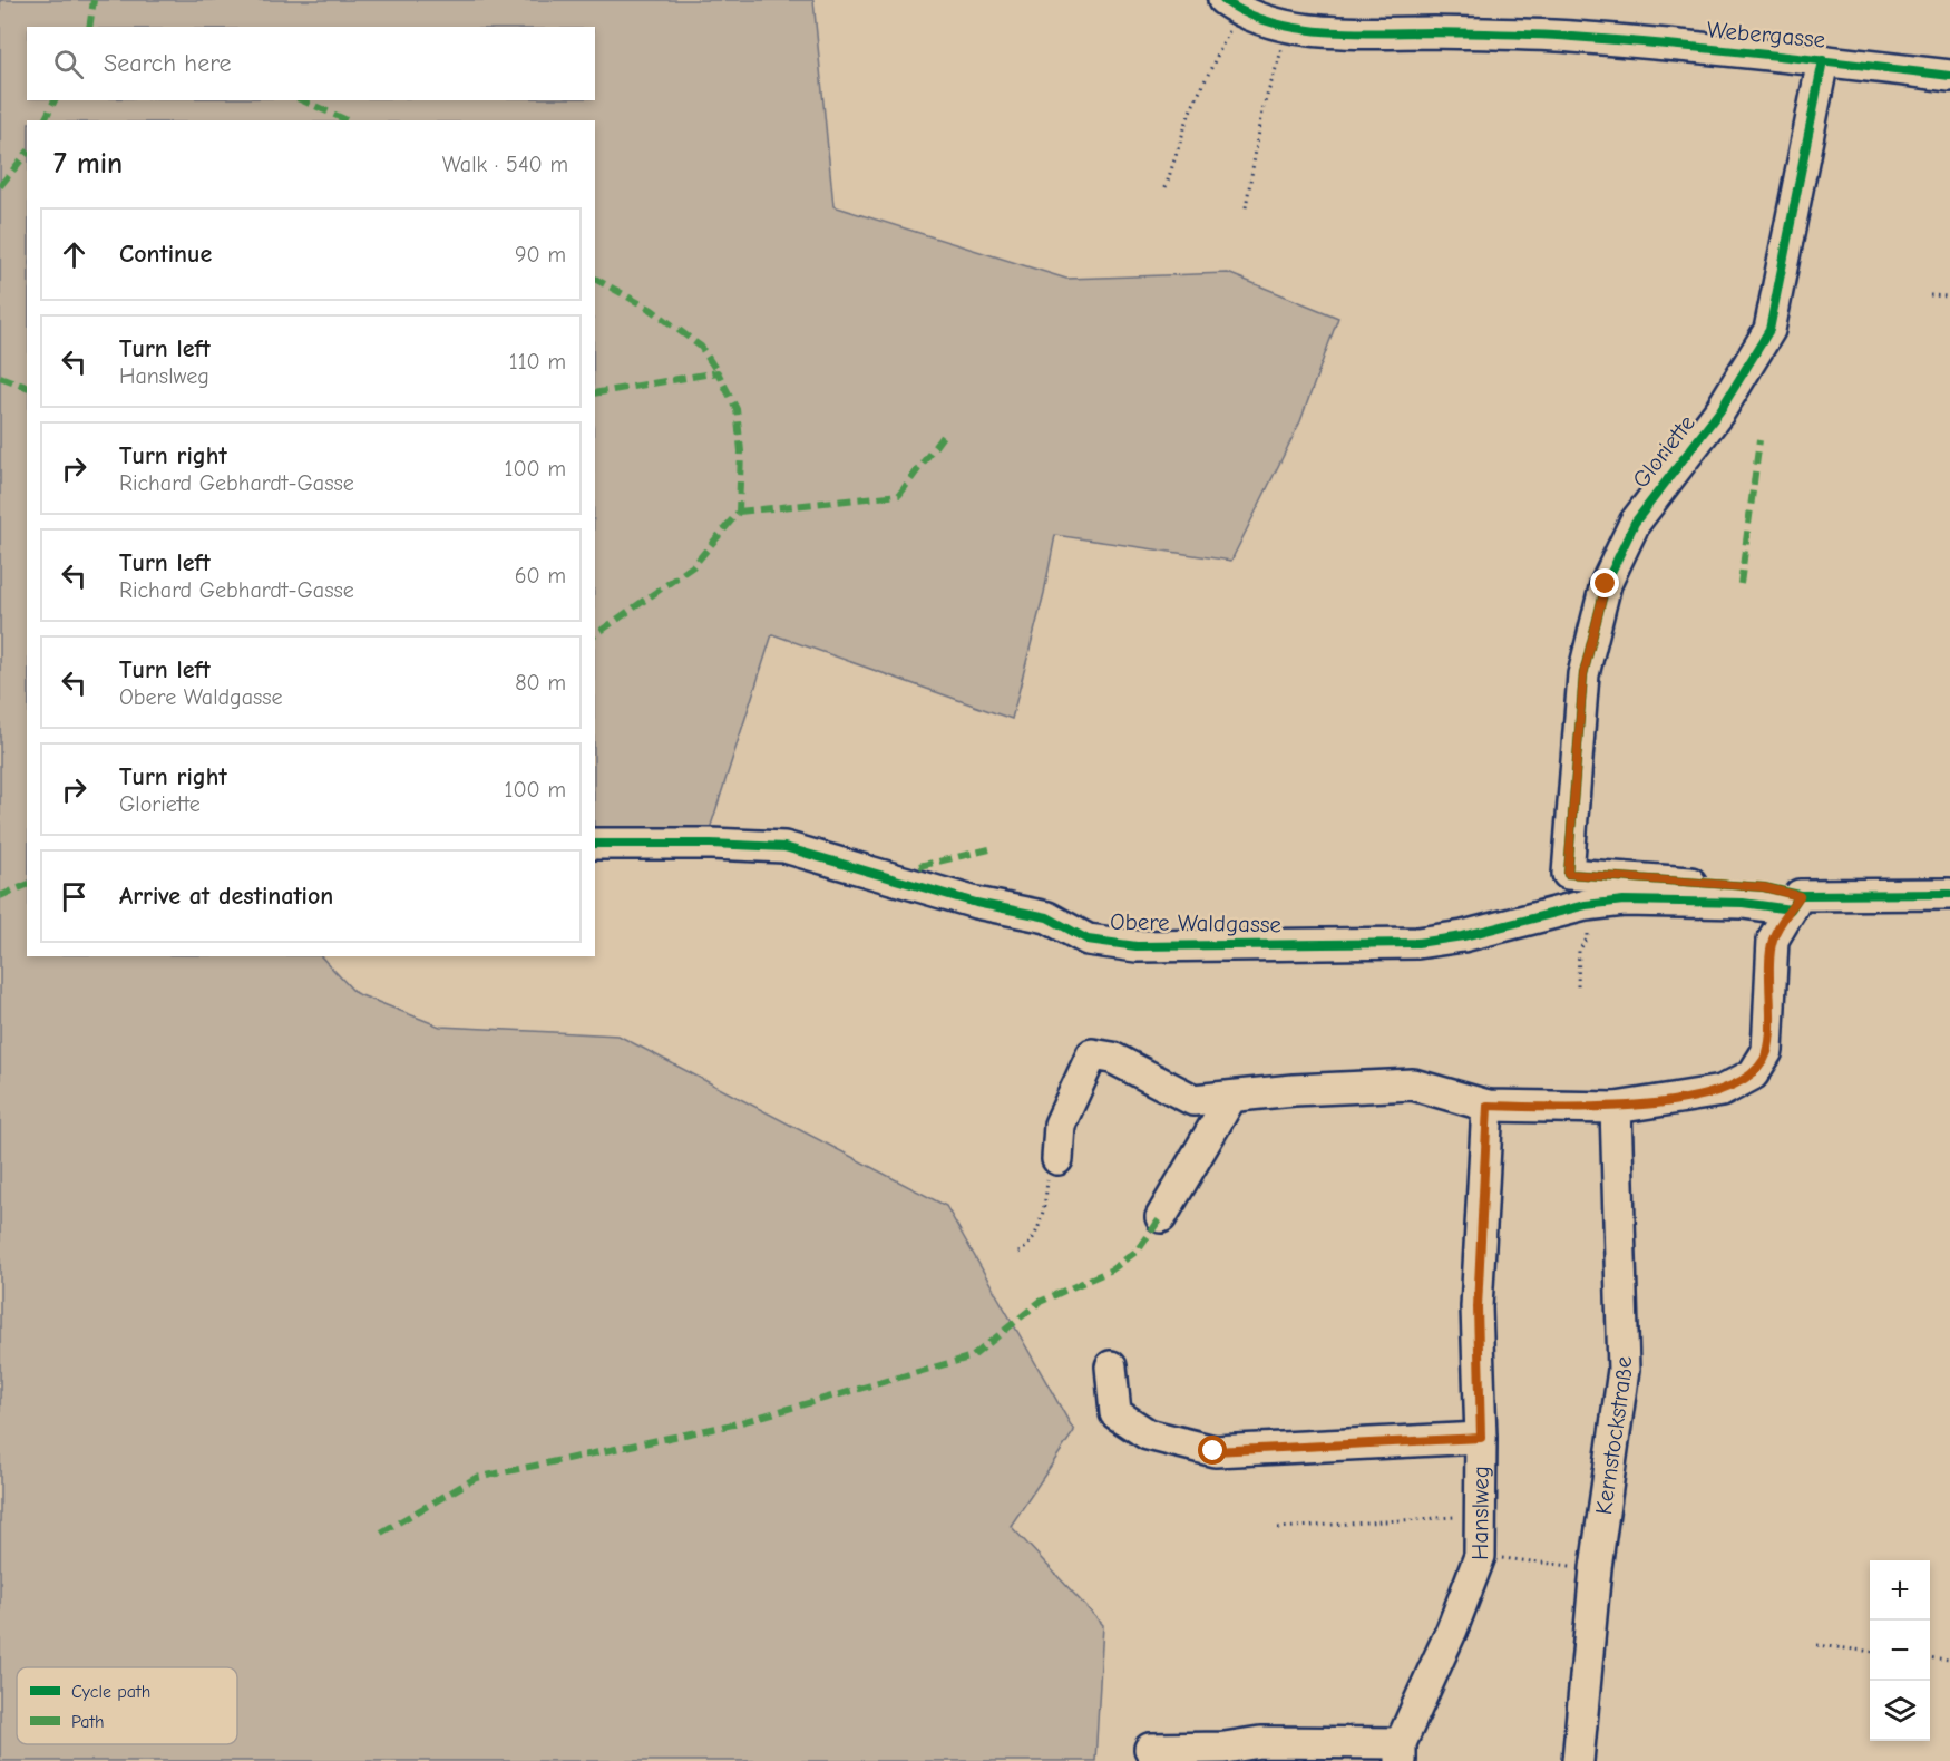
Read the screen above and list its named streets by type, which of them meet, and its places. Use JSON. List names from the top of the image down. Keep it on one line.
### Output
{"streets":{"street":["Webergasse","Gloriette","Obere Waldgasse","Kernstockstraße","Hanslweg"]},"crossings":[["Webergasse","Gloriette"],["Gloriette","Obere Waldgasse"]],"legend":["Cycle path","Path"],"page":{"search":"Search here","heading":["7 min","Walk · 540 m"],"list":[["Continue","90 m"],["Turn left","Hanslweg","110 m"],["Turn right","Richard Gebhardt-Gasse","100 m"],["Turn left","Richard Gebhardt-Gasse","60 m"],["Turn left","Obere Waldgasse","80 m"],["Turn right","Gloriette","100 m"],"Arrive at destination"],"map_buttons":["+","−"]}}
